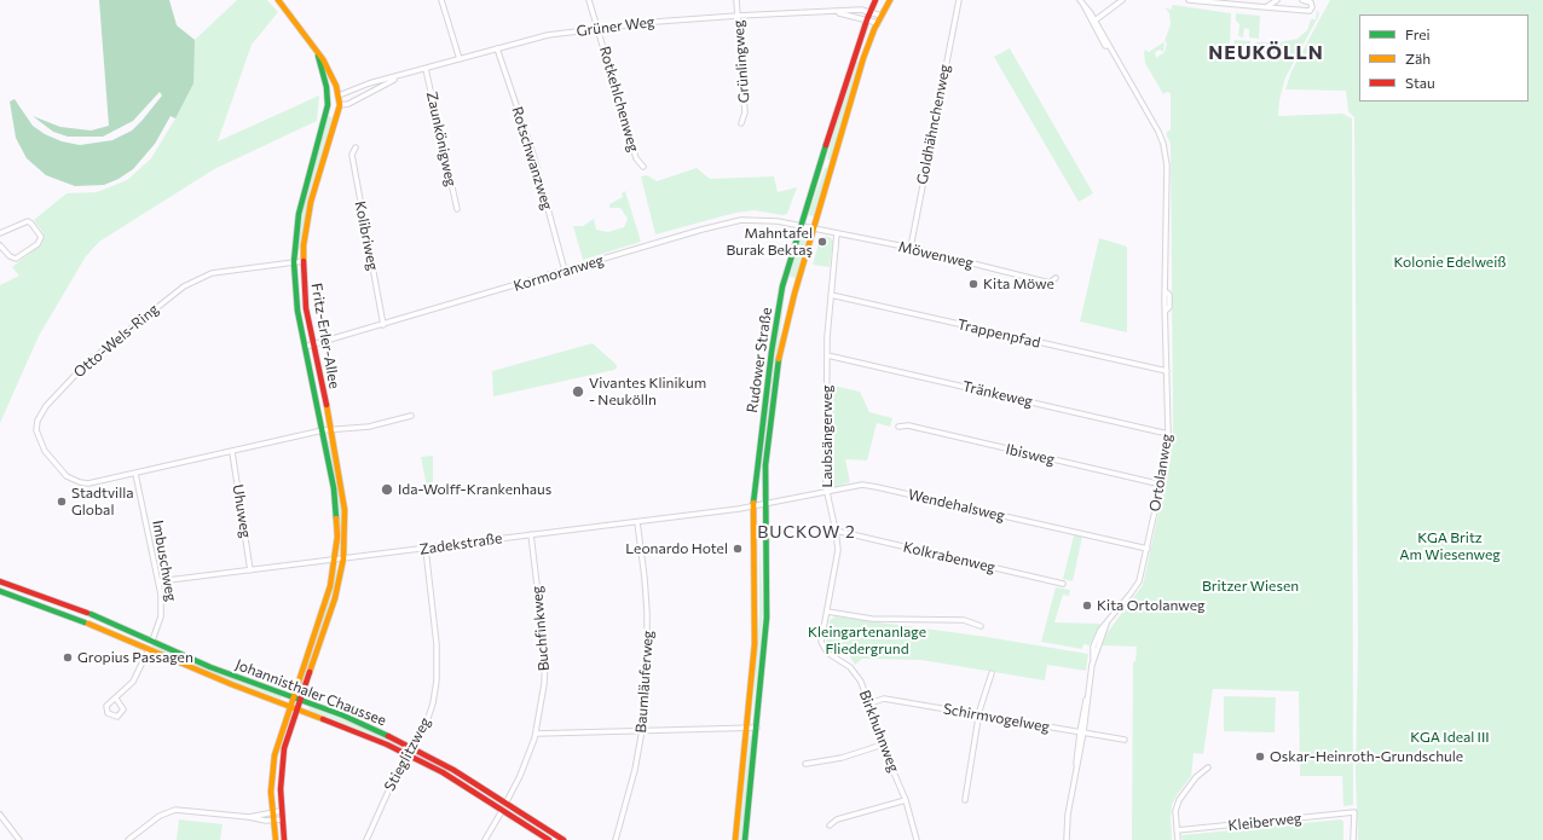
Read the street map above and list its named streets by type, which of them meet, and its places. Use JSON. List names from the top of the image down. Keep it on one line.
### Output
{"streets":{"main road":["Fritz-Erler-Allee","Rudower Straße","Imbuschweg","Johannisthaler Chaussee"],"street":["Grüner Weg","Grünlingweg","Rotkehlchenweg","Goldhähnchenweg","Zaunkönigweg","Rotschwanzweg","Kolibriweg","Möwenweg","Kormoranweg","Trappenpfad","Otto-Wels-Ring","Tränkeweg","Laubsängerweg","Ibisweg","Ortolanweg","Wendehalsweg","Uhuweg","Zadekstraße","Kolkrabenweg","Buchfinkweg","Baumläuferweg","Schirmvogelweg","Birkhuhnweg","Stieglitzweg","Kleiberweg"]},"crossings":[["Grüner Weg","Grünlingweg"],["Grüner Weg","Rotkehlchenweg"],["Grüner Weg","Zaunkönigweg"],["Grüner Weg","Rotschwanzweg"],["Grüner Weg","Fritz-Erler-Allee"],["Grüner Weg","Rudower Straße"],["Goldhähnchenweg","Möwenweg"],["Rotschwanzweg","Kormoranweg"],["Kolibriweg","Kormoranweg"],["Möwenweg","Kormoranweg"],["Möwenweg","Rudower Straße"],["Möwenweg","Laubsängerweg"],["Kormoranweg","Fritz-Erler-Allee"],["Kormoranweg","Rudower Straße"],["Trappenpfad","Laubsängerweg"],["Trappenpfad","Ortolanweg"],["Fritz-Erler-Allee","Otto-Wels-Ring"],["Fritz-Erler-Allee","Zadekstraße"],["Fritz-Erler-Allee","Johannisthaler Chaussee"],["Otto-Wels-Ring","Uhuweg"],["Otto-Wels-Ring","Imbuschweg"],["Rudower Straße","Wendehalsweg"],["Rudower Straße","Zadekstraße"],["Tränkeweg","Laubsängerweg"],["Tränkeweg","Ortolanweg"],["Laubsängerweg","Wendehalsweg"],["Laubsängerweg","Kolkrabenweg"],["Laubsängerweg","Birkhuhnweg"],["Ibisweg","Ortolanweg"],["Ortolanweg","Wendehalsweg"],["Ortolanweg","Schirmvogelweg"],["Wendehalsweg","Zadekstraße"],["Uhuweg","Zadekstraße"],["Zadekstraße","Imbuschweg"],["Zadekstraße","Buchfinkweg"],["Zadekstraße","Baumläuferweg"],["Zadekstraße","Stieglitzweg"],["Imbuschweg","Johannisthaler Chaussee"],["Buchfinkweg","Johannisthaler Chaussee"],["Johannisthaler Chaussee","Stieglitzweg"],["Schirmvogelweg","Birkhuhnweg"]],"districts":["NEUKÖLLN","BUCKOW 2"],"parks":["Kolonie Edelweiß","KGA Britz Am Wiesenweg","Britzer Wiesen","Kleingartenanlage Fliedergrund","KGA Ideal III"],"places":["Mahntafel Burak Bektaş","Kita Möwe","Vivantes Klinikum - Neukölln","Ida-Wolff-Krankenhaus","Stadtvilla Global","Leonardo Hotel","Kita Ortolanweg","Gropius Passagen","Oskar-Heinroth-Grundschule"],"legend":["Frei","Zäh","Stau"]}
